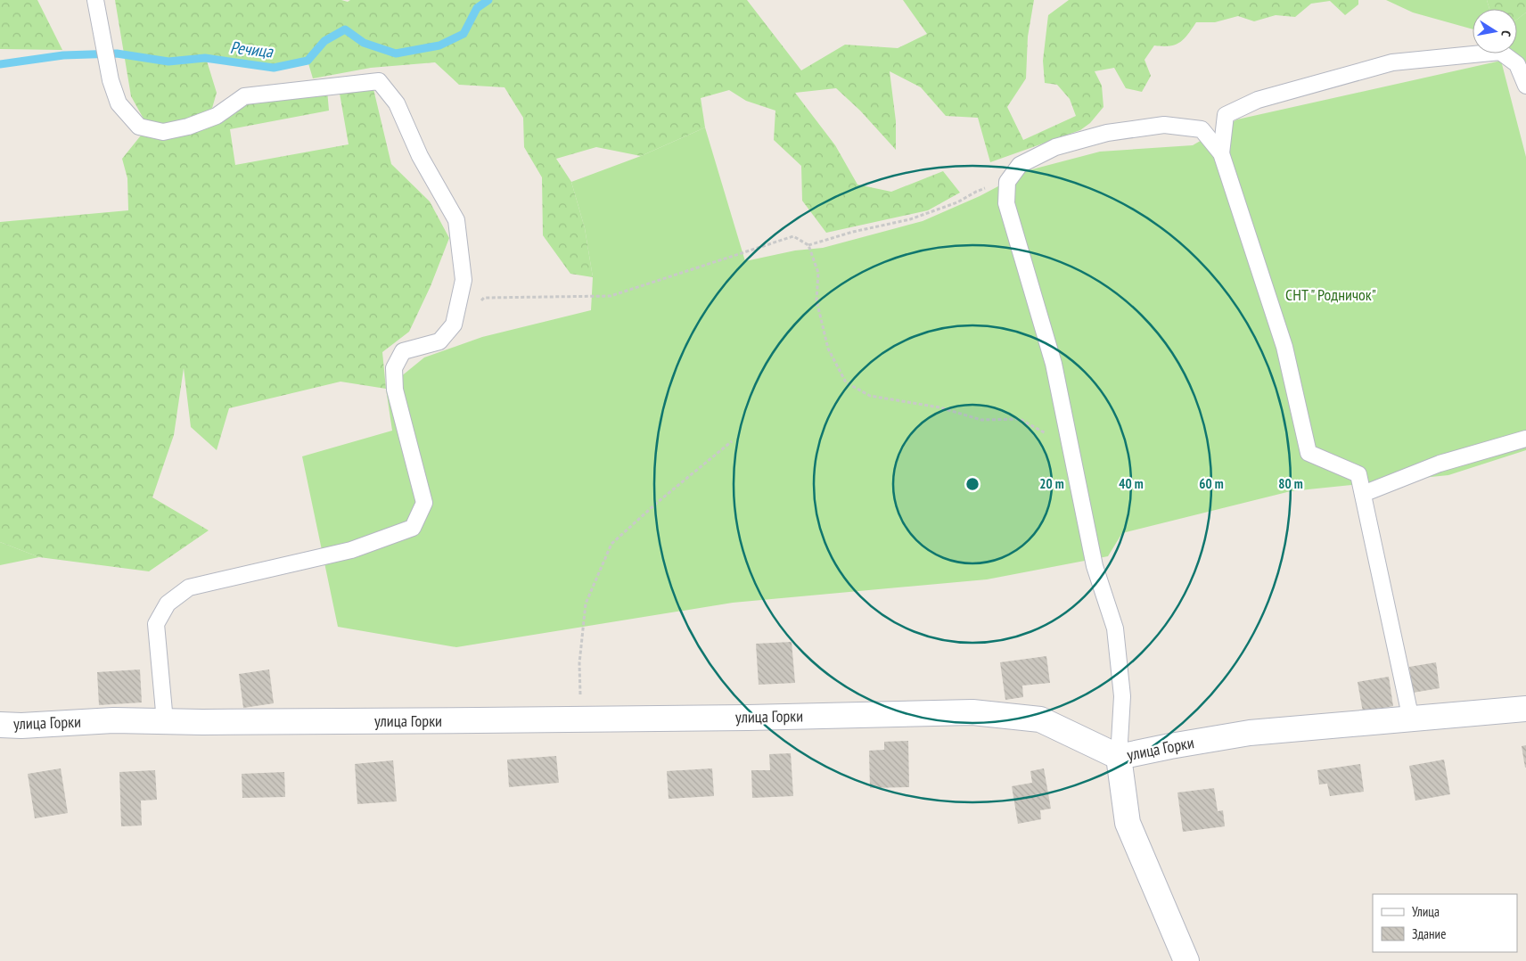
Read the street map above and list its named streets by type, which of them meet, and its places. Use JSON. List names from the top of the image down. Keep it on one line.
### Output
{"streets":{"street":["улица Горки"]},"water":["Речица"],"parks":["СНТ \" Родничок\""],"legend":["Улица","Здание"],"north":"right","rings":["20 m","40 m","60 m","80 m"]}
